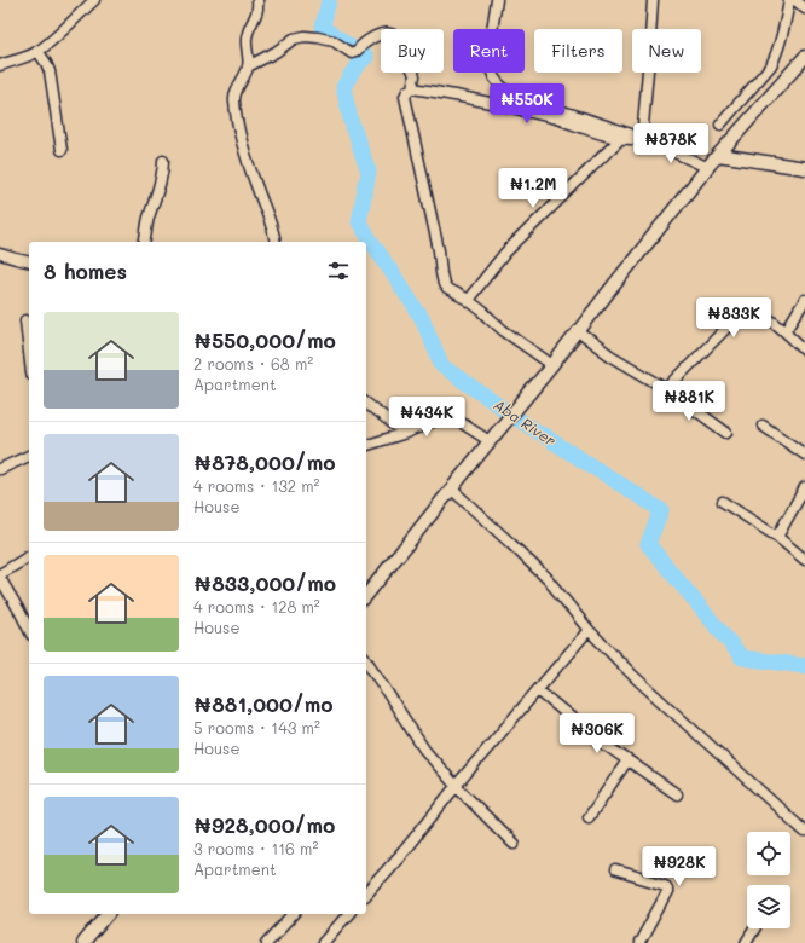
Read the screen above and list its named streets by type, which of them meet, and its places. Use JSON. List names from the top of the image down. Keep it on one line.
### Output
{"water":["Aba River"],"page":{"chip":["Buy","Rent","Filters","New"],"price":["₦550K","₦878K","₦1.2M","₦833K","₦881K","₦434K","₦306K","₦928K"],"heading":"8 homes","list":[{"name":"₦550,000/mo","note":"2 rooms · 68 m² · Apartment"},{"name":"₦878,000/mo","note":"4 rooms · 132 m² · House"},{"name":"₦833,000/mo","note":"4 rooms · 128 m² · House"},{"name":"₦881,000/mo","note":"5 rooms · 143 m² · House"},{"name":"₦928,000/mo","note":"3 rooms · 116 m² · Apartment"}]}}
